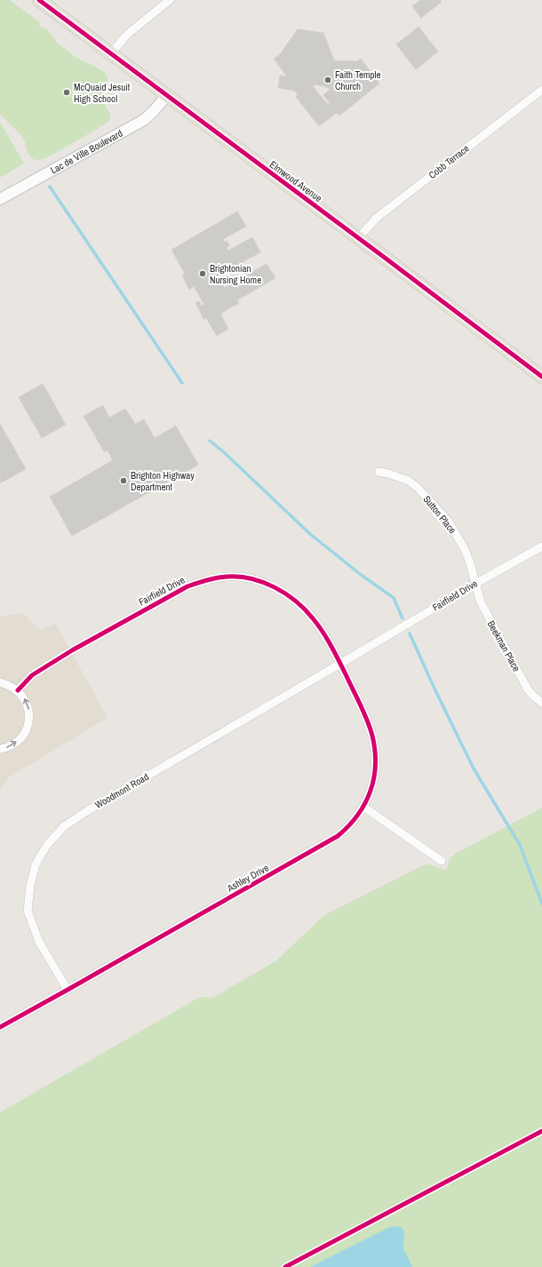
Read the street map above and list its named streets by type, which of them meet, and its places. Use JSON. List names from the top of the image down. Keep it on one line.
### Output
{"streets":{"main road":["Elmwood Avenue"],"street":["Lac de Ville Boulevard","Cobb Terrace","Sutton Place","Fairfield Drive","Beekman Place","Woodmont Road","Ashley Drive"]},"crossings":[["Lac de Ville Boulevard","Elmwood Avenue"],["Cobb Terrace","Elmwood Avenue"],["Sutton Place","Fairfield Drive"],["Sutton Place","Beekman Place"],["Fairfield Drive","Beekman Place"],["Fairfield Drive","Woodmont Road"],["Fairfield Drive","Ashley Drive"],["Woodmont Road","Ashley Drive"]],"places":["Faith Temple Church","McQuaid Jesuit High School","Brightonian Nursing Home","Brighton Highway Department"]}
